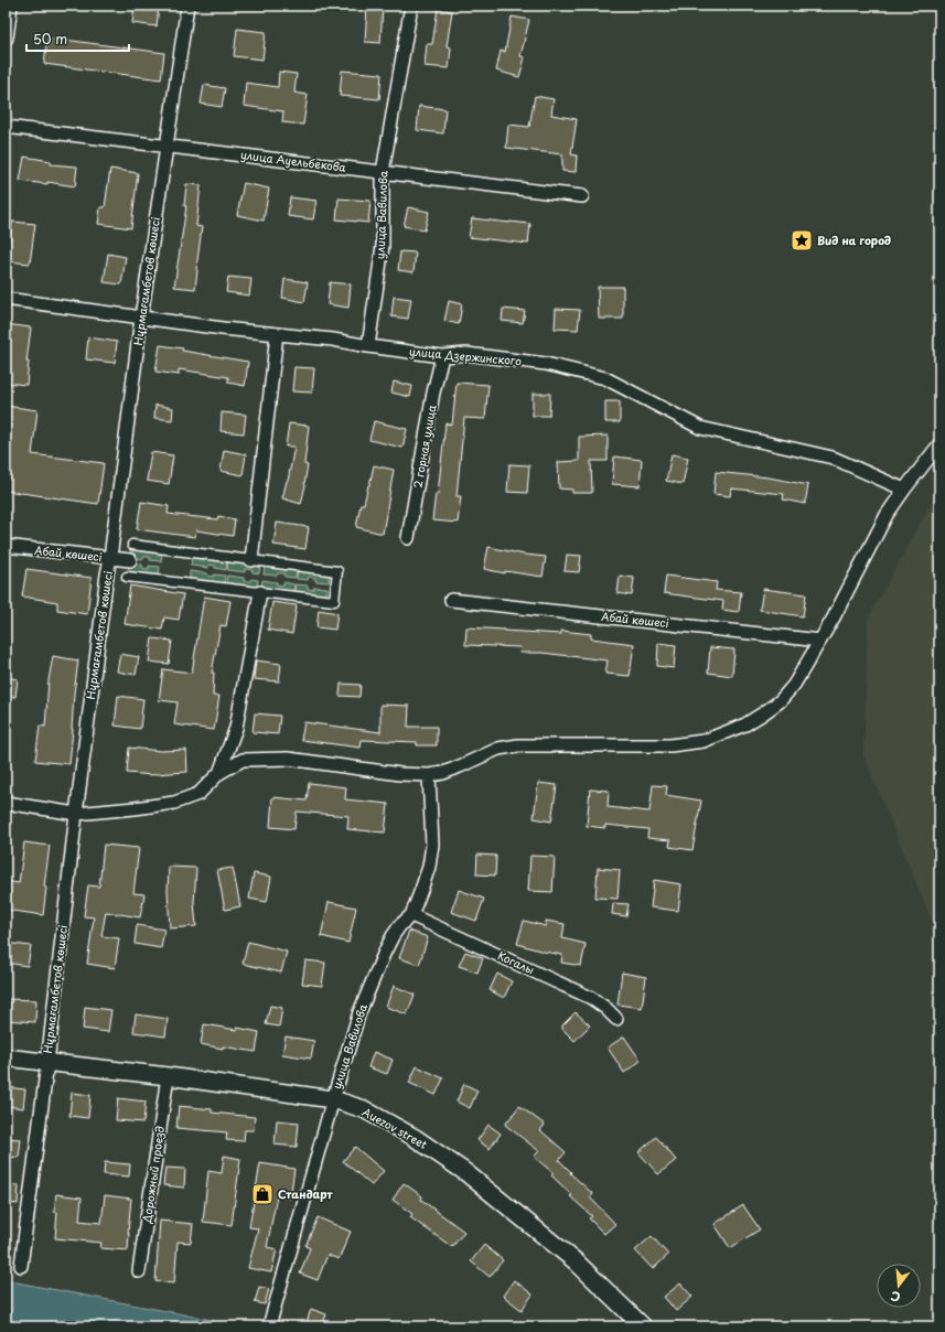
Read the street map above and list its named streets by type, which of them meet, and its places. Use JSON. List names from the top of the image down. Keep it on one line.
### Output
{"streets":{"main road":["Auezov street"],"street":["улица Ауельбекова","улица Вавилова","Нұрмағамбетов көшесі","улица Дзержинского","2 горная улица","Абай көшесі","Когалы","Дорожный проезд"]},"crossings":[["улица Ауельбекова","улица Вавилова"],["улица Ауельбекова","Нұрмағамбетов көшесі"],["улица Вавилова","улица Дзержинского"],["улица Вавилова","Когалы"],["улица Вавилова","Auezov street"],["Нұрмағамбетов көшесі","улица Дзержинского"],["Нұрмағамбетов көшесі","Абай көшесі"],["Нұрмағамбетов көшесі","Auezov street"],["улица Дзержинского","2 горная улица"],["Auezov street","Дорожный проезд"]],"places":{"place":["Вид на город"],"shop":["Стандарт"]},"scale_bar":"50 m","north":"bottom"}
